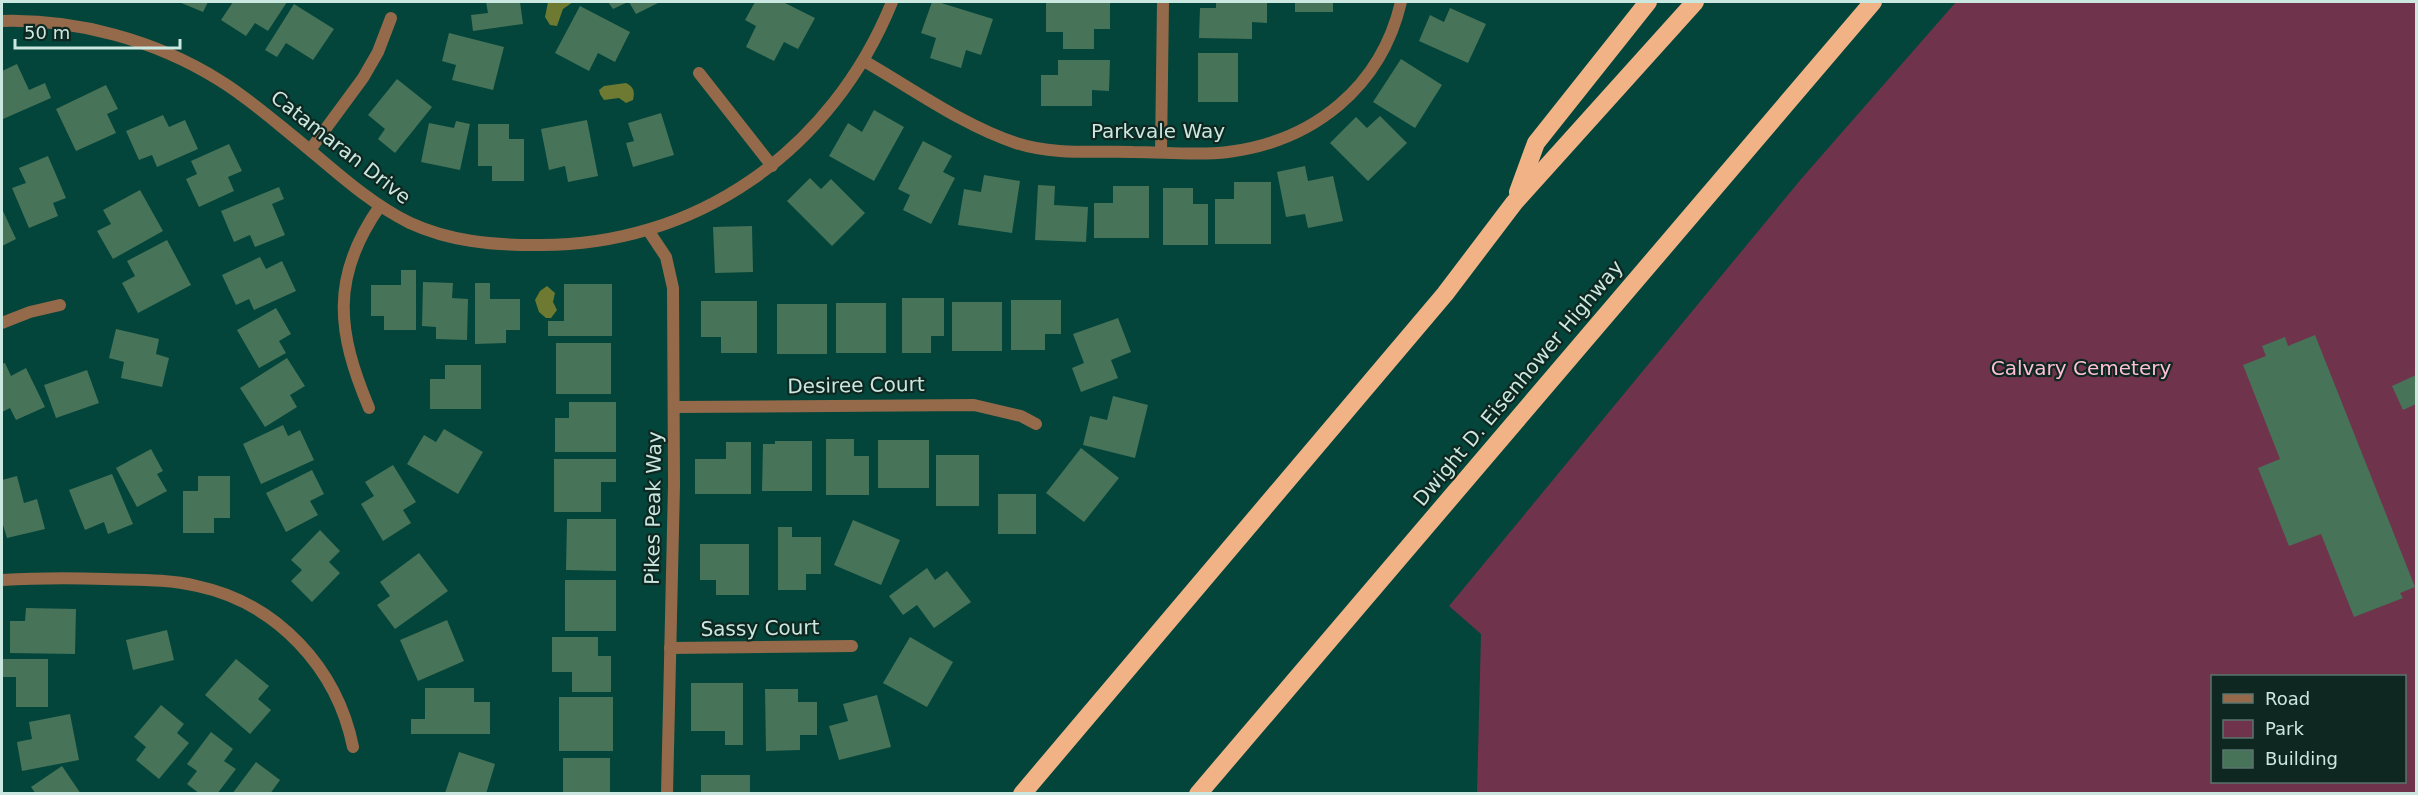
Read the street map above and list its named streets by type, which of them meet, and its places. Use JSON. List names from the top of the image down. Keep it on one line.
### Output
{"streets":{"highway":["Dwight D. Eisenhower Highway"],"street":["Parkvale Way","Catamaran Drive","Desiree Court","Pikes Peak Way","Sassy Court"]},"crossings":[["Parkvale Way","Catamaran Drive"],["Catamaran Drive","Pikes Peak Way"],["Desiree Court","Pikes Peak Way"],["Pikes Peak Way","Sassy Court"]],"parks":["Calvary Cemetery"],"legend":["Road","Park","Building"],"scale_bar":"50 m"}
